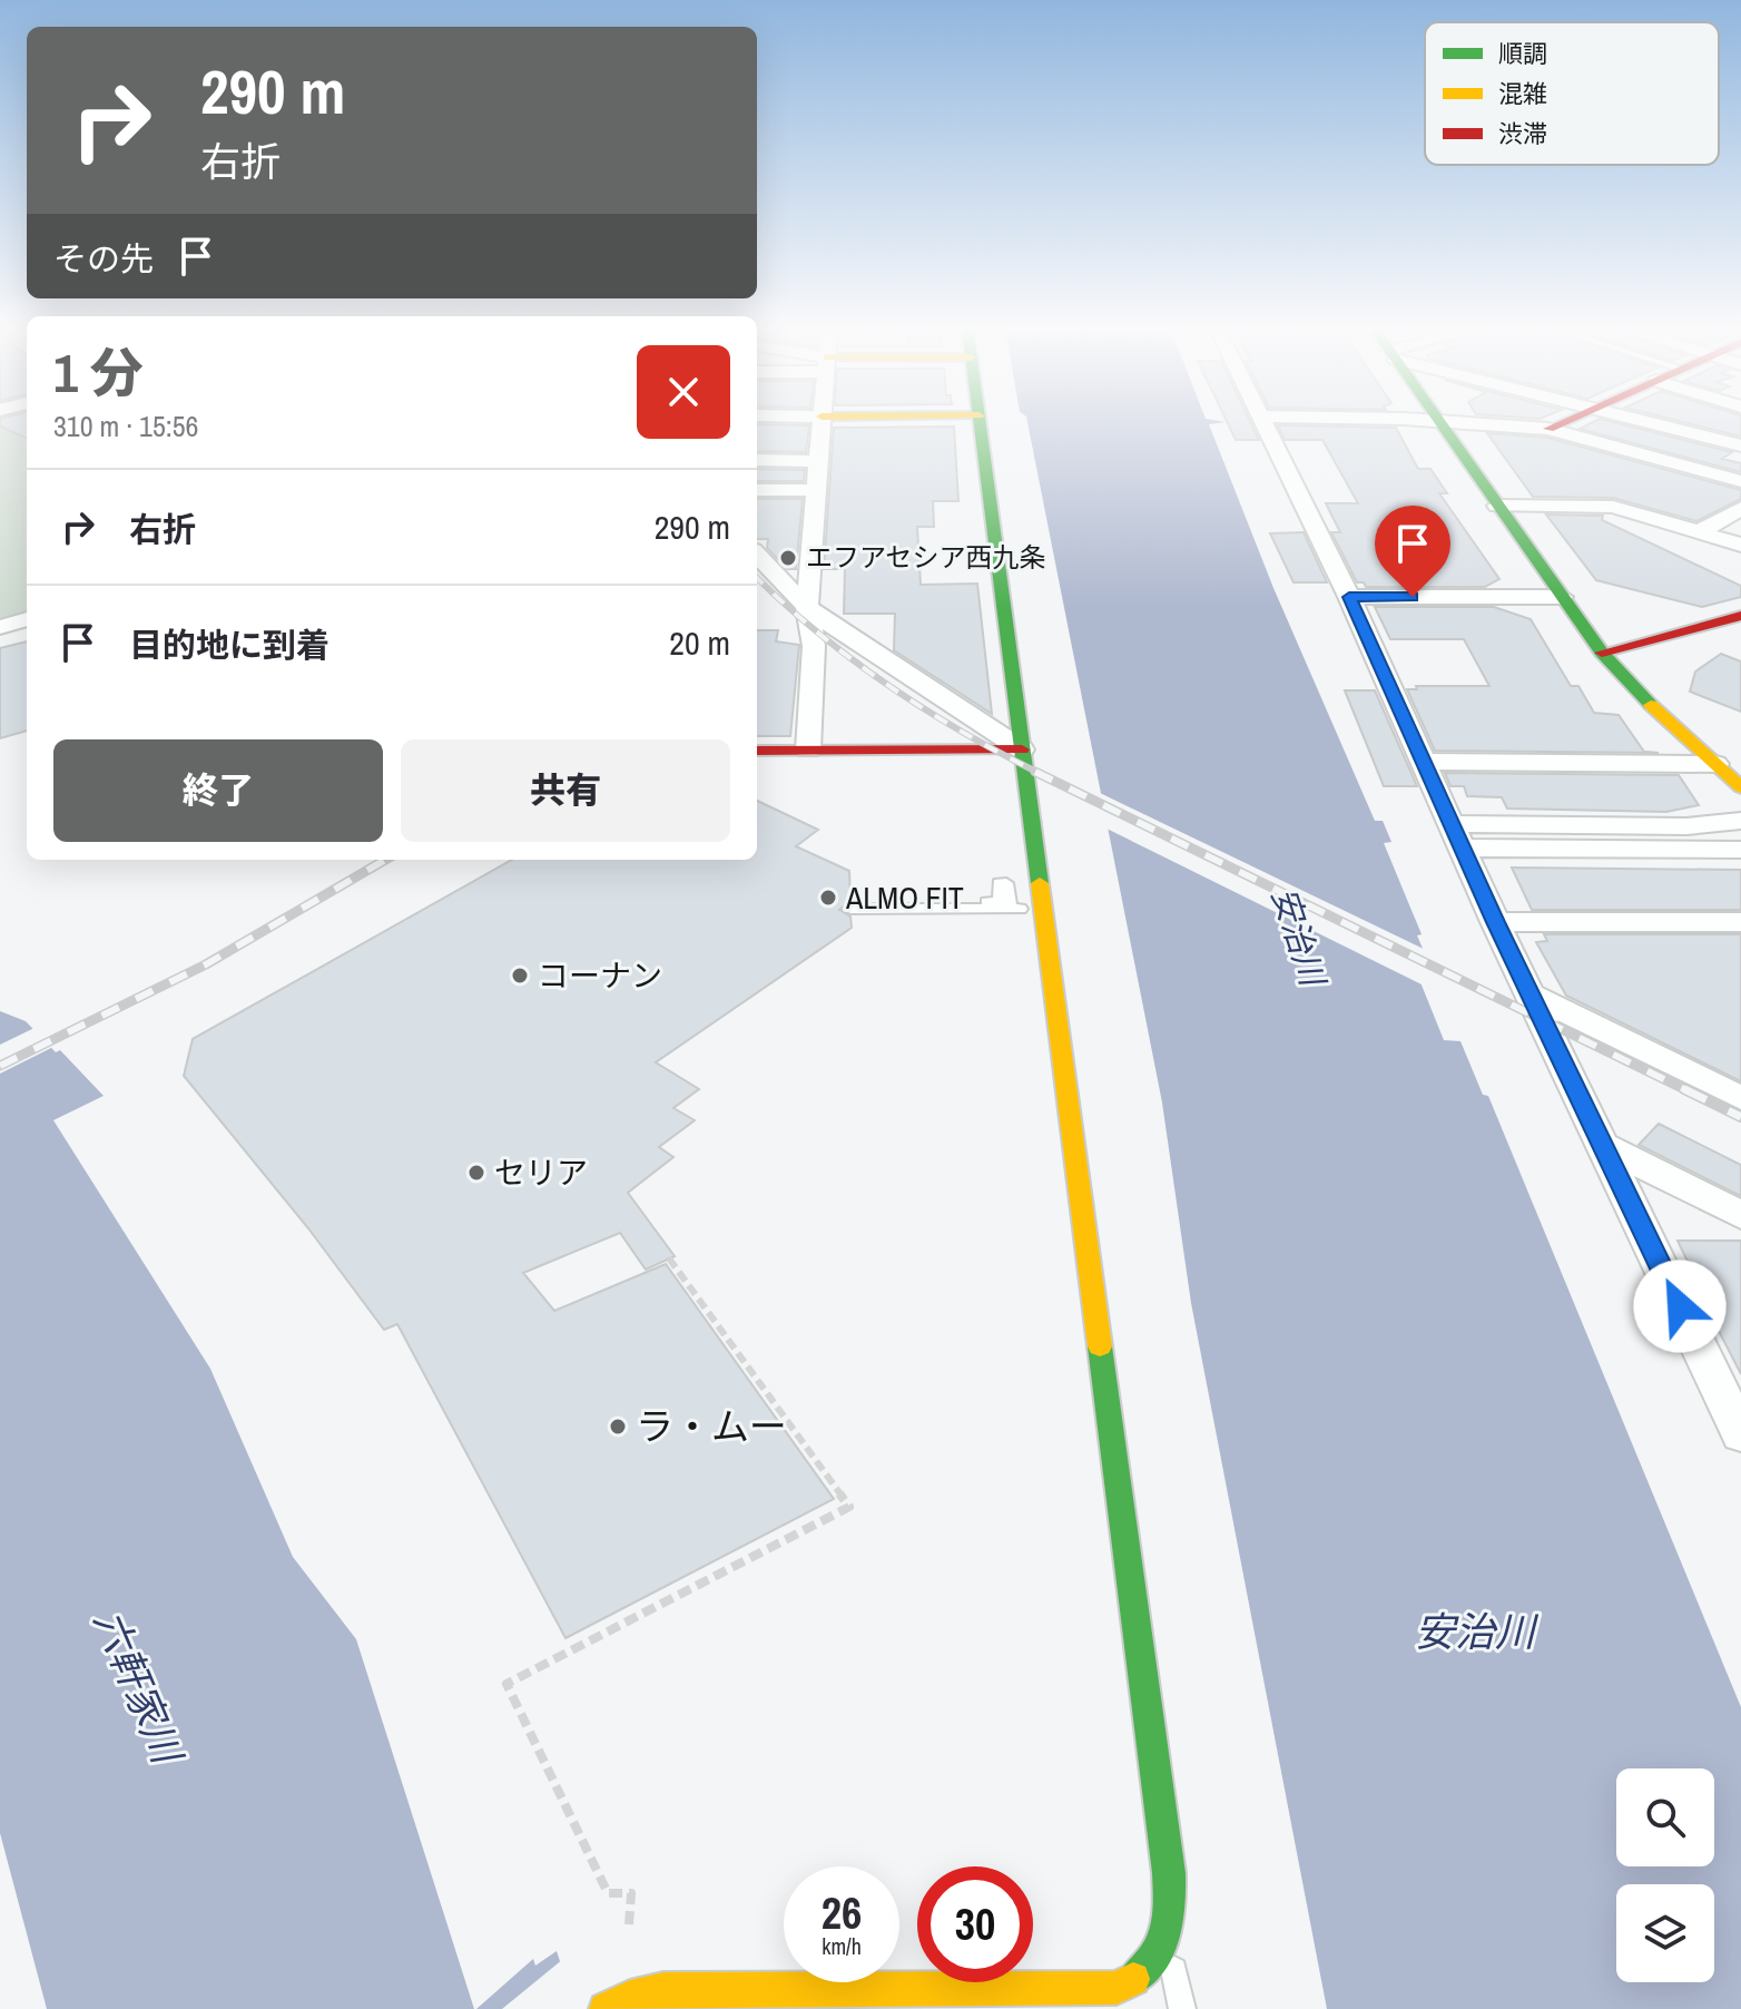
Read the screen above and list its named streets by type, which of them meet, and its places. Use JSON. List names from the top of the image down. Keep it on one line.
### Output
{"water":["安治川","六軒家川"],"places":["エフアセシア西九条","ALMO FIT","コーナン","セリア","ラ・ムー"],"legend":["順調","混雑","渋滞"],"page":{"turn":["290 m","右折"],"then":"その先","heading":["1 分","310 m · 15:56"],"list":[{"name":"右折","value":"290 m"},{"name":"目的地に到着","value":"20 m"}],"buttons":["終了","共有"],"speed":"26 km/h","limit":"30"}}
